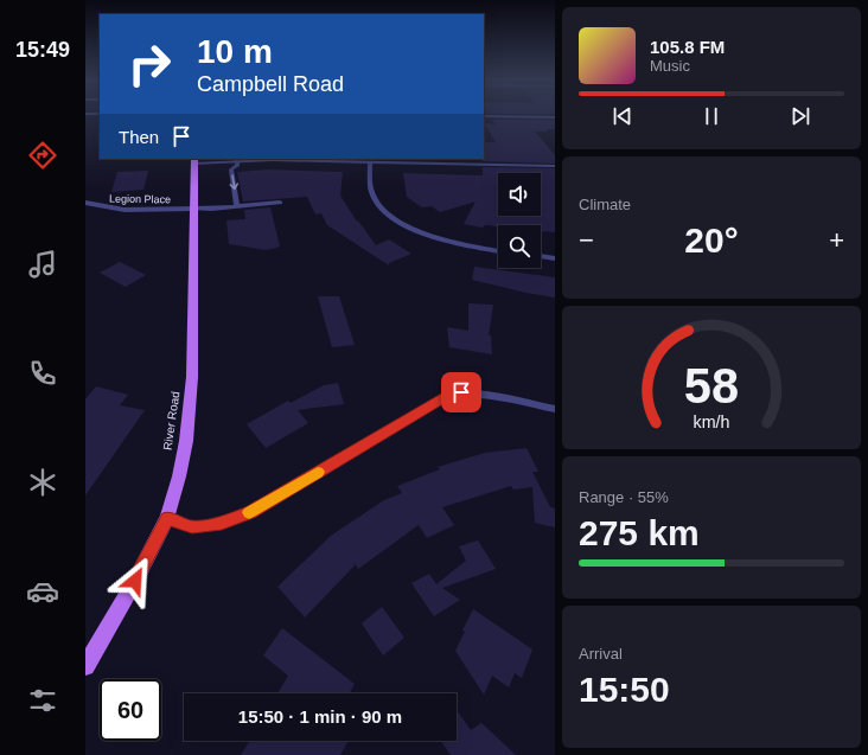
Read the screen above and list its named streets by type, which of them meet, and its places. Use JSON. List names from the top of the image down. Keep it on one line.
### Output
{"streets":{"main road":["River Road"],"street":["Legion Place"]},"crossings":[["Legion Place","River Road"]],"page":{"tabs":"15:49","turn":["10 m","Campbell Road"],"song":["105.8 FM","Music"],"then":"Then","tile":["Climate",["Range · 55%","275 km"],["Arrival","15:50"]],"heat":["−","20°","+"],"limit":"60","trip":"15:50 · 1 min · 90 m","gauge":["58","km/h"]}}
